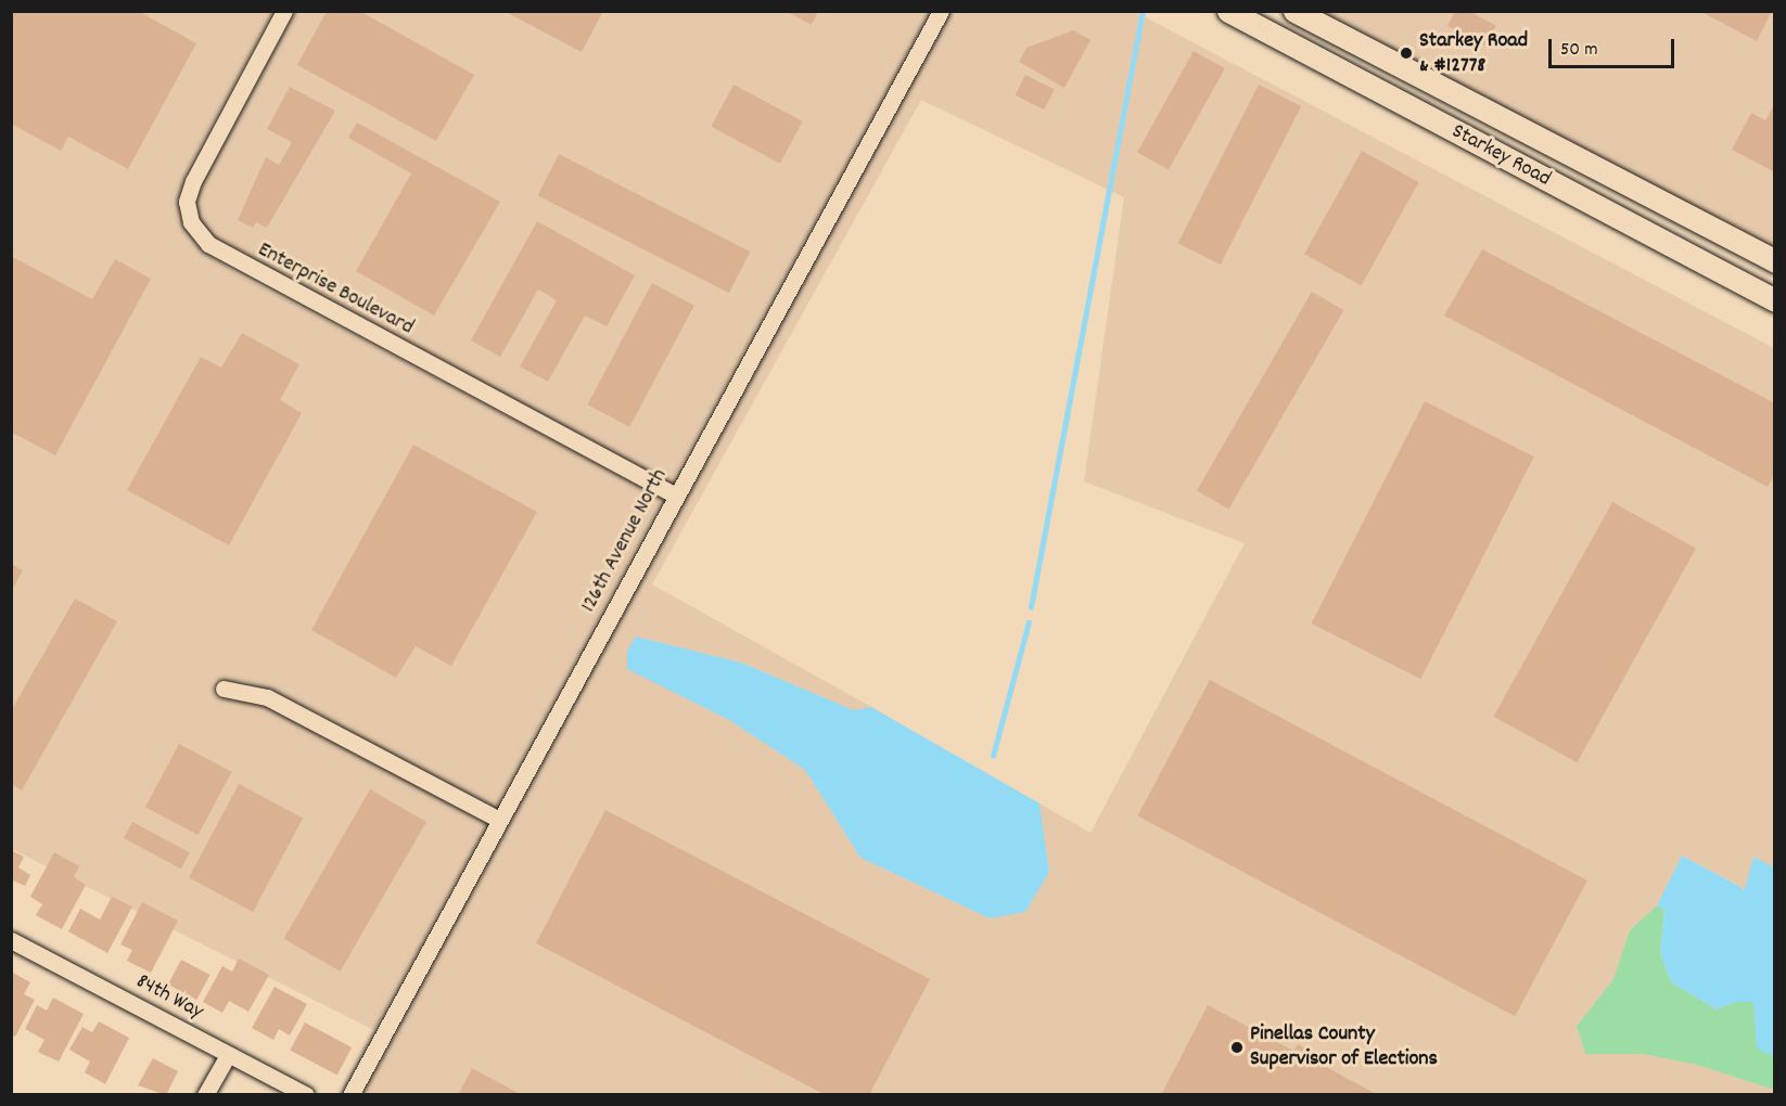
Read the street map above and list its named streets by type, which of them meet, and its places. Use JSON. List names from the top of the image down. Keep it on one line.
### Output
{"streets":{"main road":["Starkey Road"],"street":["Enterprise Boulevard","126th Avenue North","84th Way"]},"crossings":[["Enterprise Boulevard","126th Avenue North"]],"places":["Starkey Road & #12778","Pinellas County Supervisor of Elections"],"scale_bar":"50 m"}
